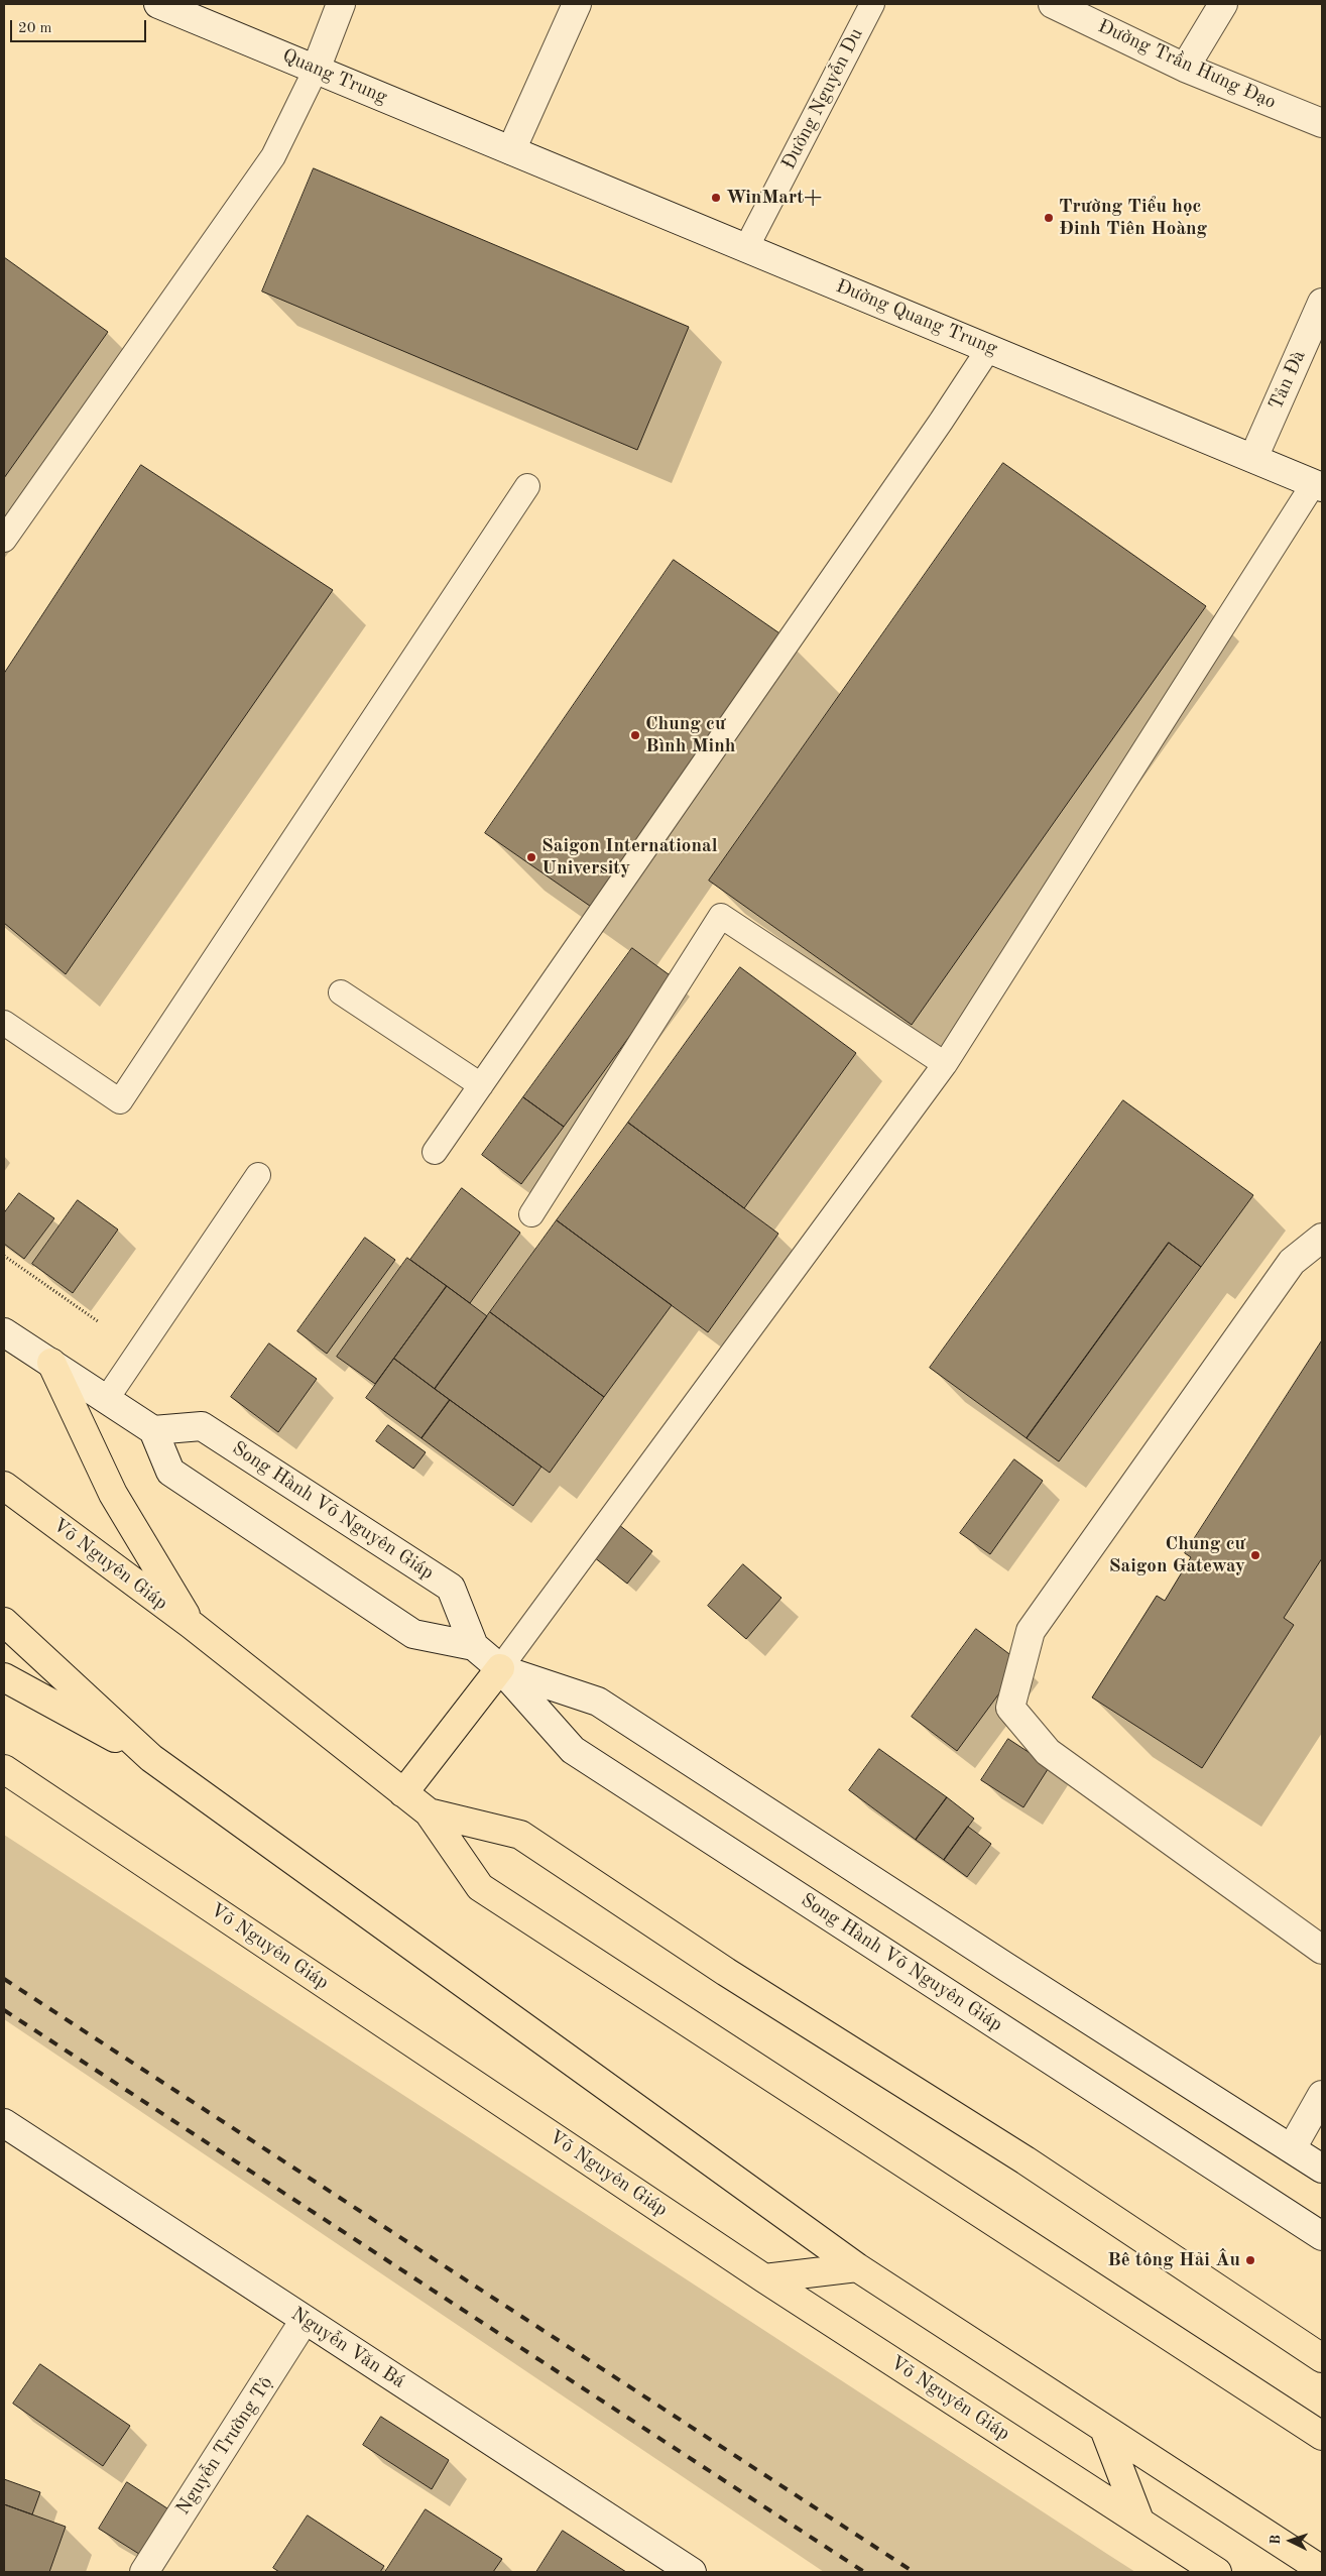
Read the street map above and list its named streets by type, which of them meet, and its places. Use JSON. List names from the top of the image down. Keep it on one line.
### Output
{"streets":{"highway":["Võ Nguyên Giáp"],"main road":["Đường Trần Hưng Đạo","Quang Trung","Đường Quang Trung","Tản Đà","Song Hành Võ Nguyên Giáp","Nguyễn Văn Bá","Nguyễn Trường Tộ"],"lane":["Đường Nguyễn Du"]},"crossings":[["Quang Trung","Đường Quang Trung"],["Đường Nguyễn Du","Đường Quang Trung"],["Đường Quang Trung","Tản Đà"],["Nguyễn Văn Bá","Nguyễn Trường Tộ"]],"places":["WinMart+","Trường Tiểu học Đinh Tiên Hoàng","Chung cư Bình Minh","Saigon International University","Chung cư Saigon Gateway","Bê tông Hải Âu"],"scale_bar":"20 m","north":"left"}
